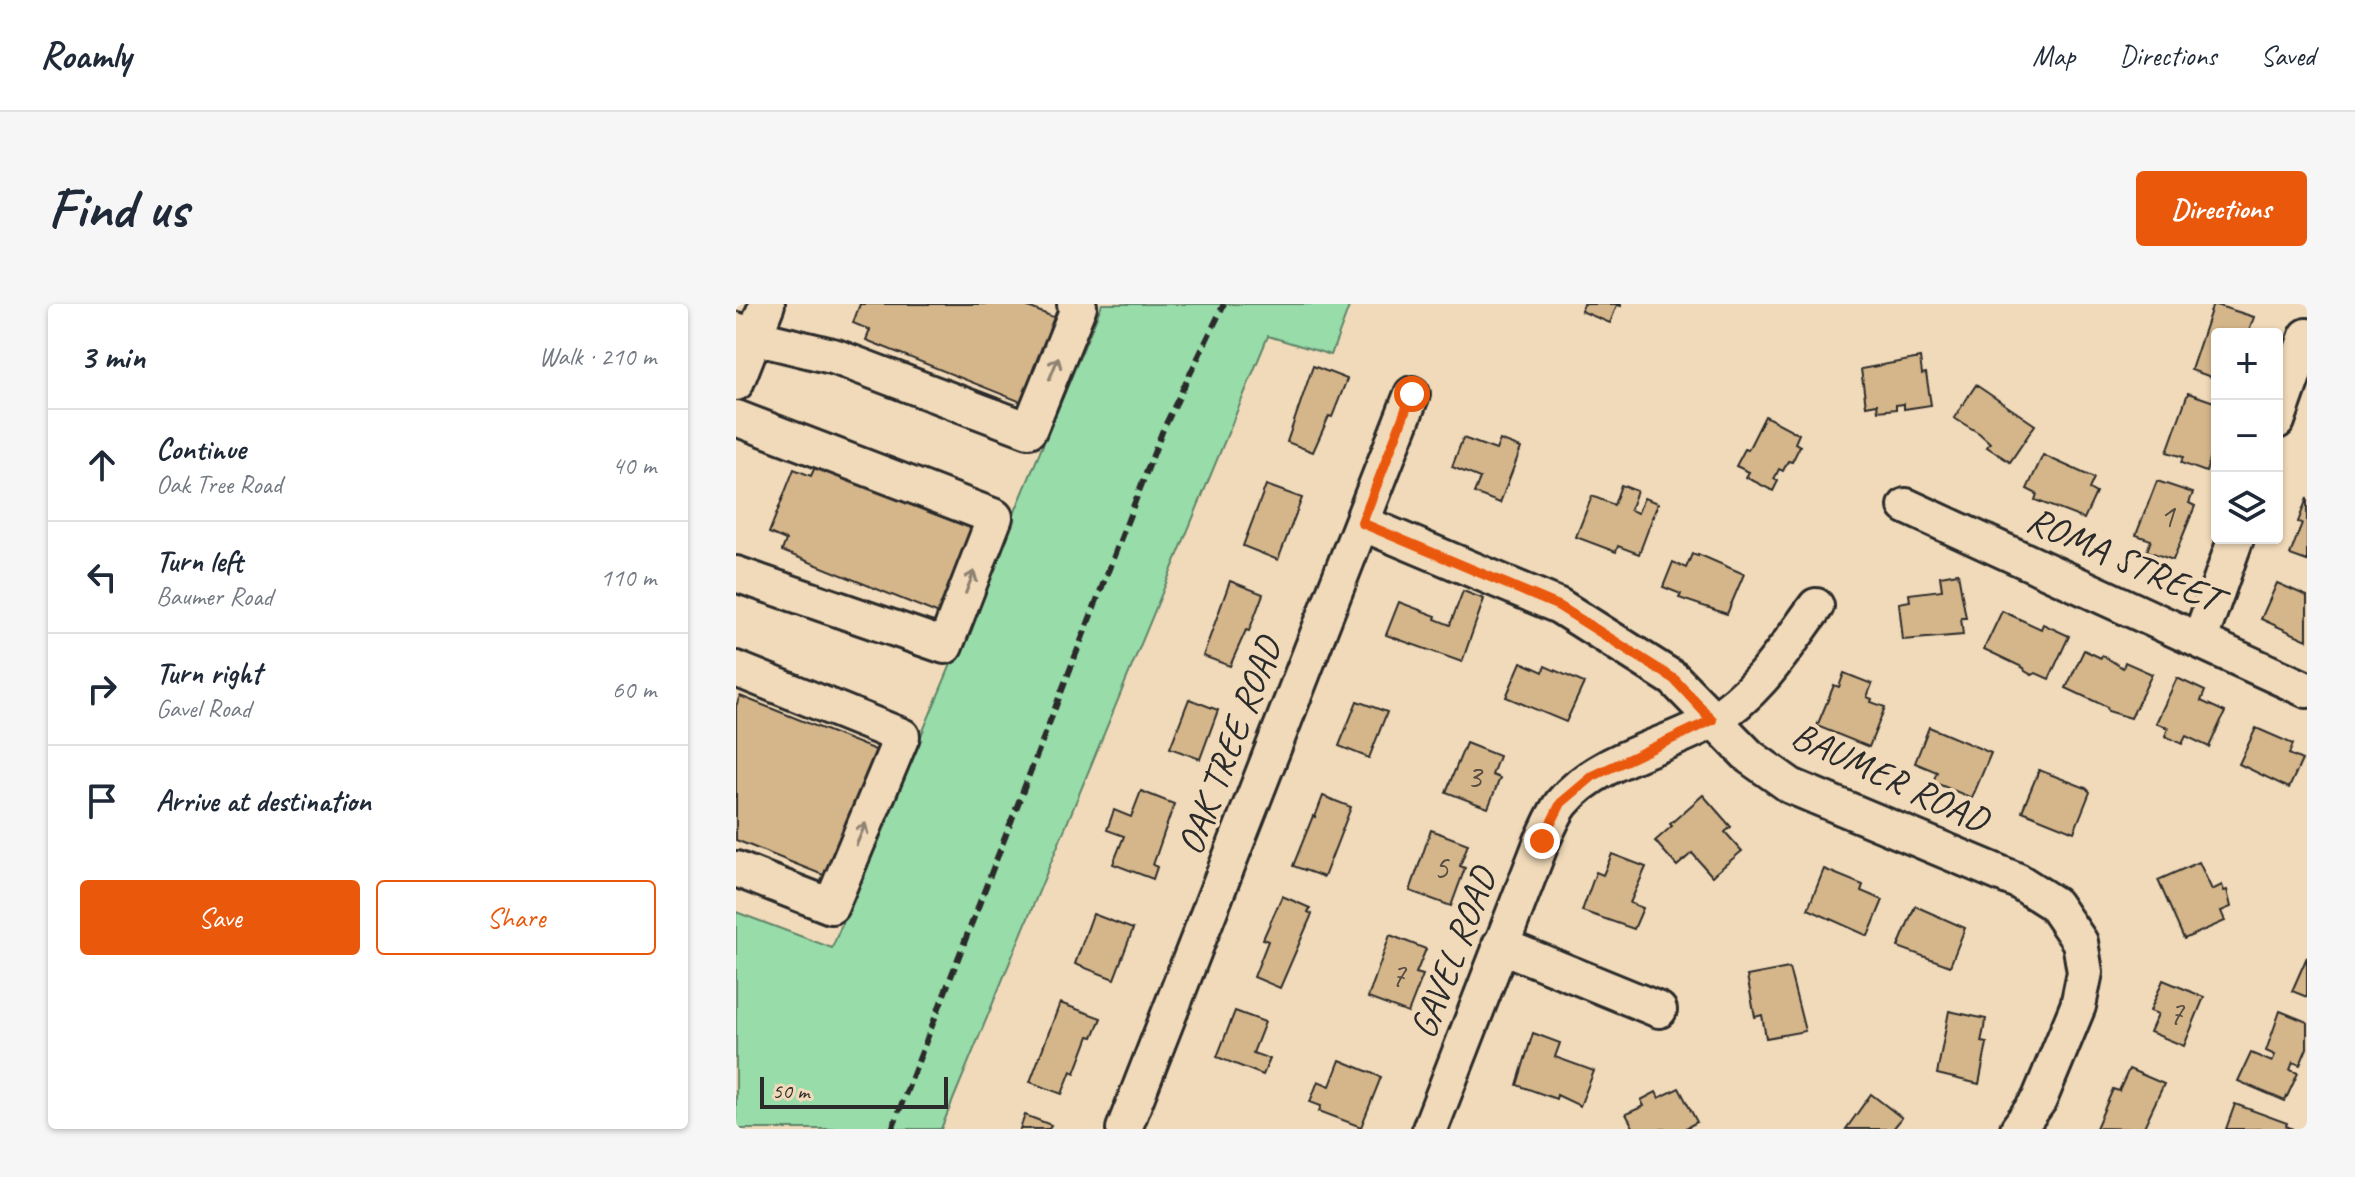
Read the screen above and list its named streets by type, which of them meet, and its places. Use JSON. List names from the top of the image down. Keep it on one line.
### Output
{"streets":{"street":["ROMA STREET","OAK TREE ROAD","BAUMER ROAD","GAVEL ROAD"]},"crossings":[["OAK TREE ROAD","BAUMER ROAD"],["BAUMER ROAD","GAVEL ROAD"]],"house_numbers":["1","3","5","7","7"],"scale_bar":"50 m","page":{"header":"Roamly","nav":["Map","Directions","Saved"],"buttons":["Directions",["Save","Share"]],"title":"Find us","heading":["3 min","Walk · 210 m"],"map_buttons":["+","−"],"list":[["Continue","Oak Tree Road","40 m"],["Turn left","Baumer Road","110 m"],["Turn right","Gavel Road","60 m"],"Arrive at destination"],"scale":"50 m"}}
